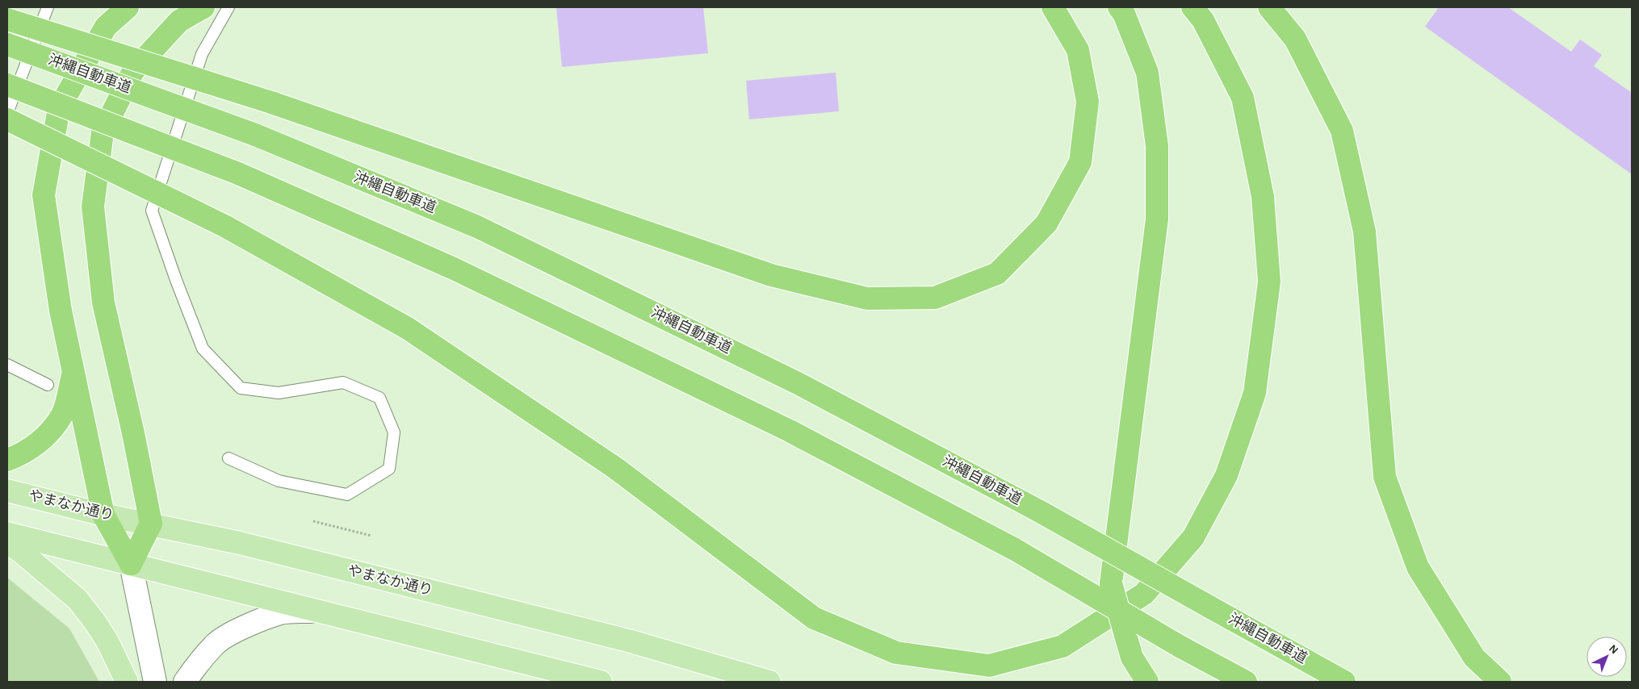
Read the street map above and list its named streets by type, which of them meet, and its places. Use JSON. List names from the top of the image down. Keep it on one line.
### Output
{"streets":{"highway":["沖縄自動車道"],"main road":["やまなか通り"]},"north":"top right"}
